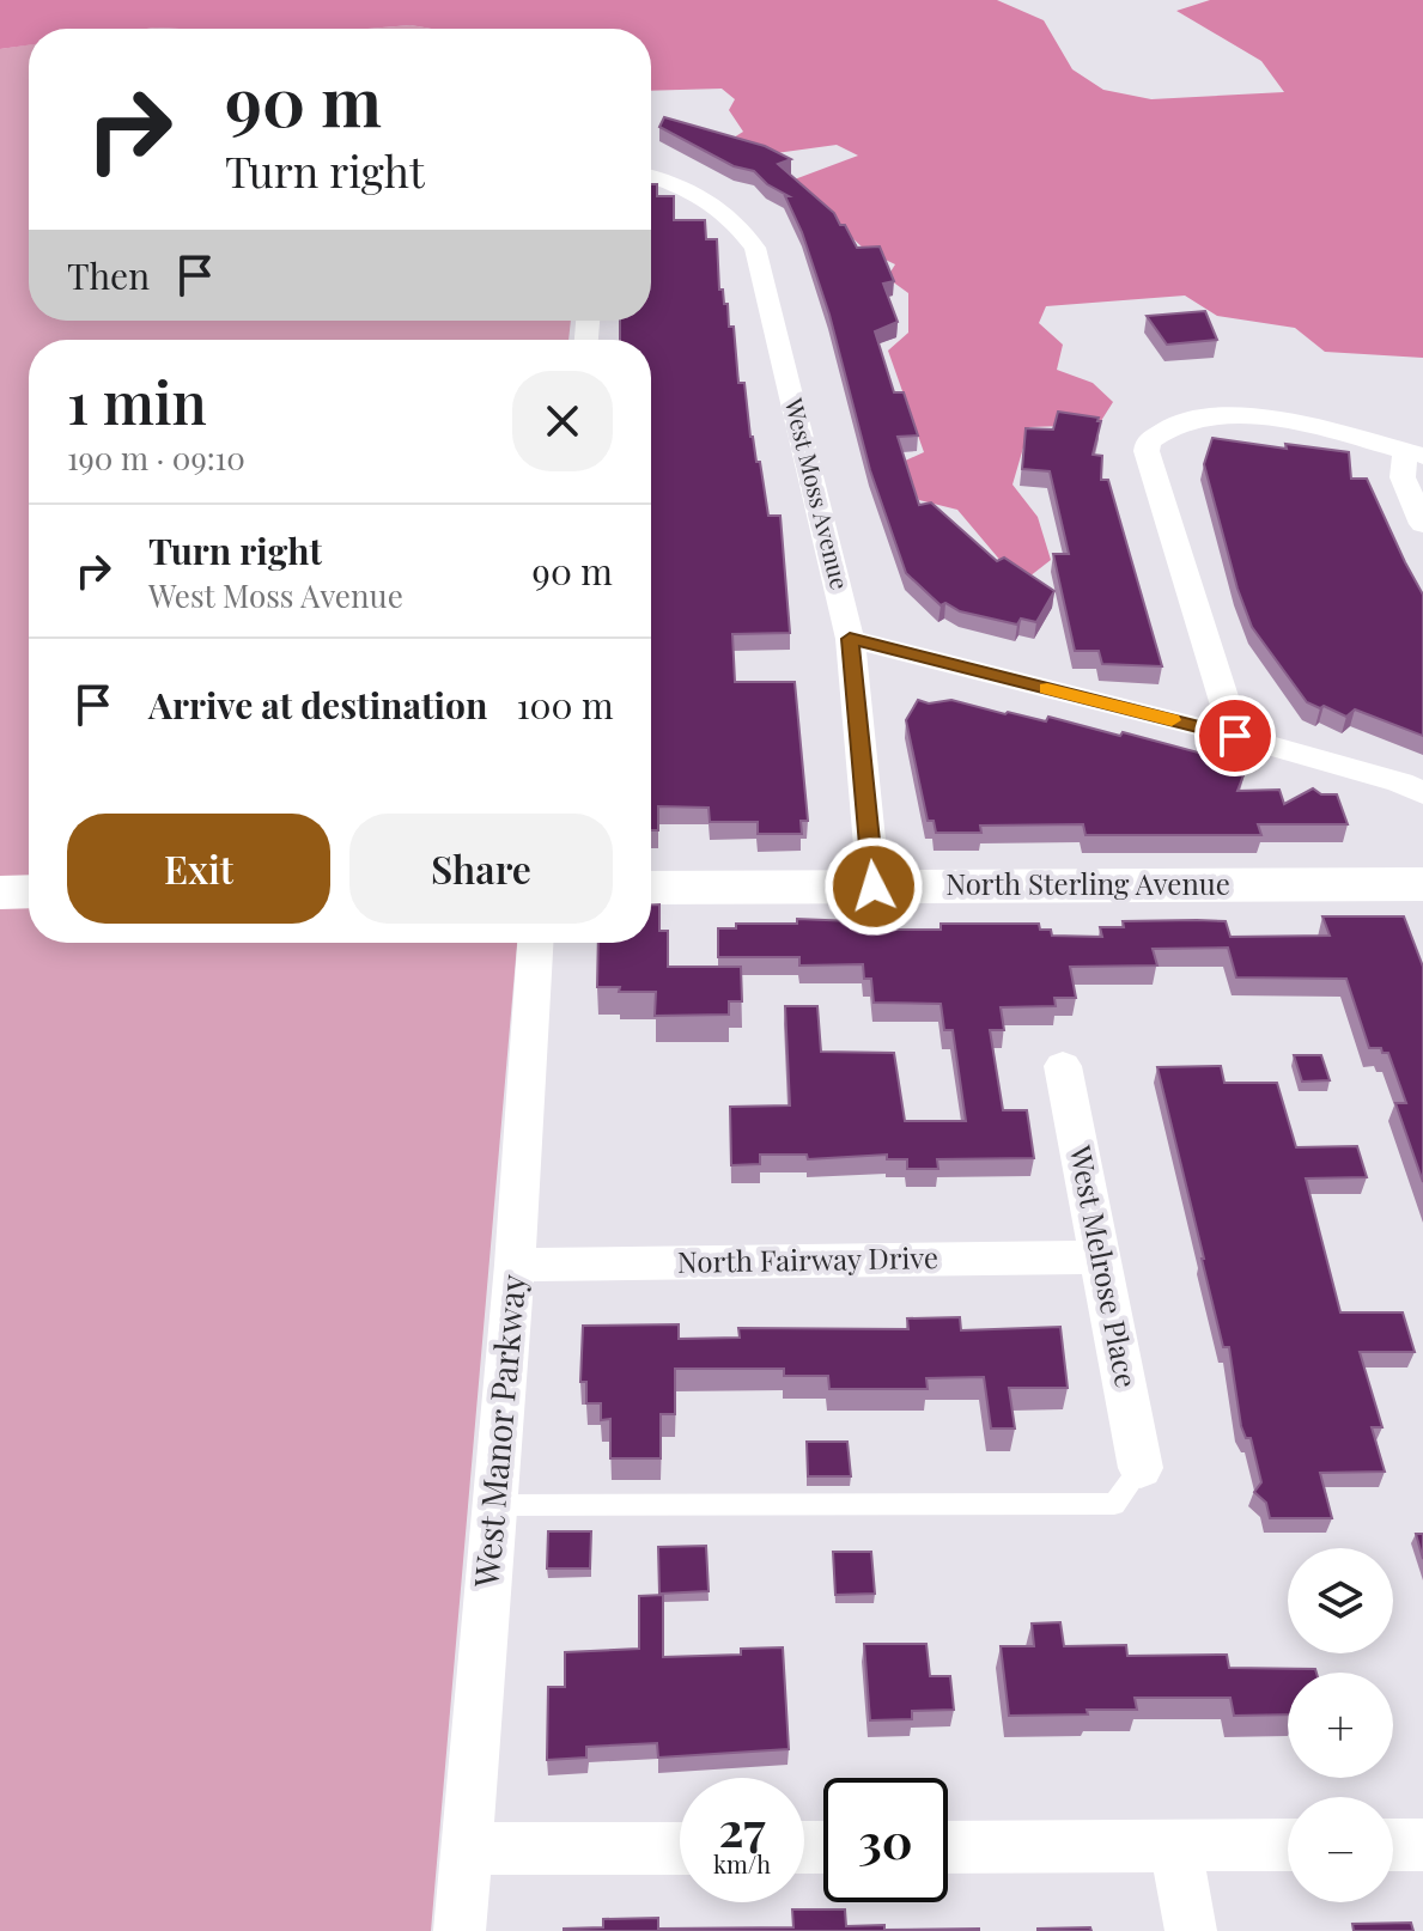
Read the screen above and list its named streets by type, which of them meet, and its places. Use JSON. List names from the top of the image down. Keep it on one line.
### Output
{"streets":{"street":["West Moss Avenue","North Sterling Avenue","North Fairway Drive","West Melrose Place","West Manor Parkway"]},"crossings":[["North Fairway Drive","West Melrose Place"],["North Fairway Drive","West Manor Parkway"]],"page":{"turn":["90 m","Turn right"],"then":"Then","heading":["1 min","190 m · 09:10"],"list":[{"name":"Turn right","note":"West Moss Avenue","value":"90 m"},{"name":"Arrive at destination","value":"100 m"}],"buttons":["Exit","Share"],"map_buttons":["+","−"],"speed":"27 km/h","limit":"30"}}
